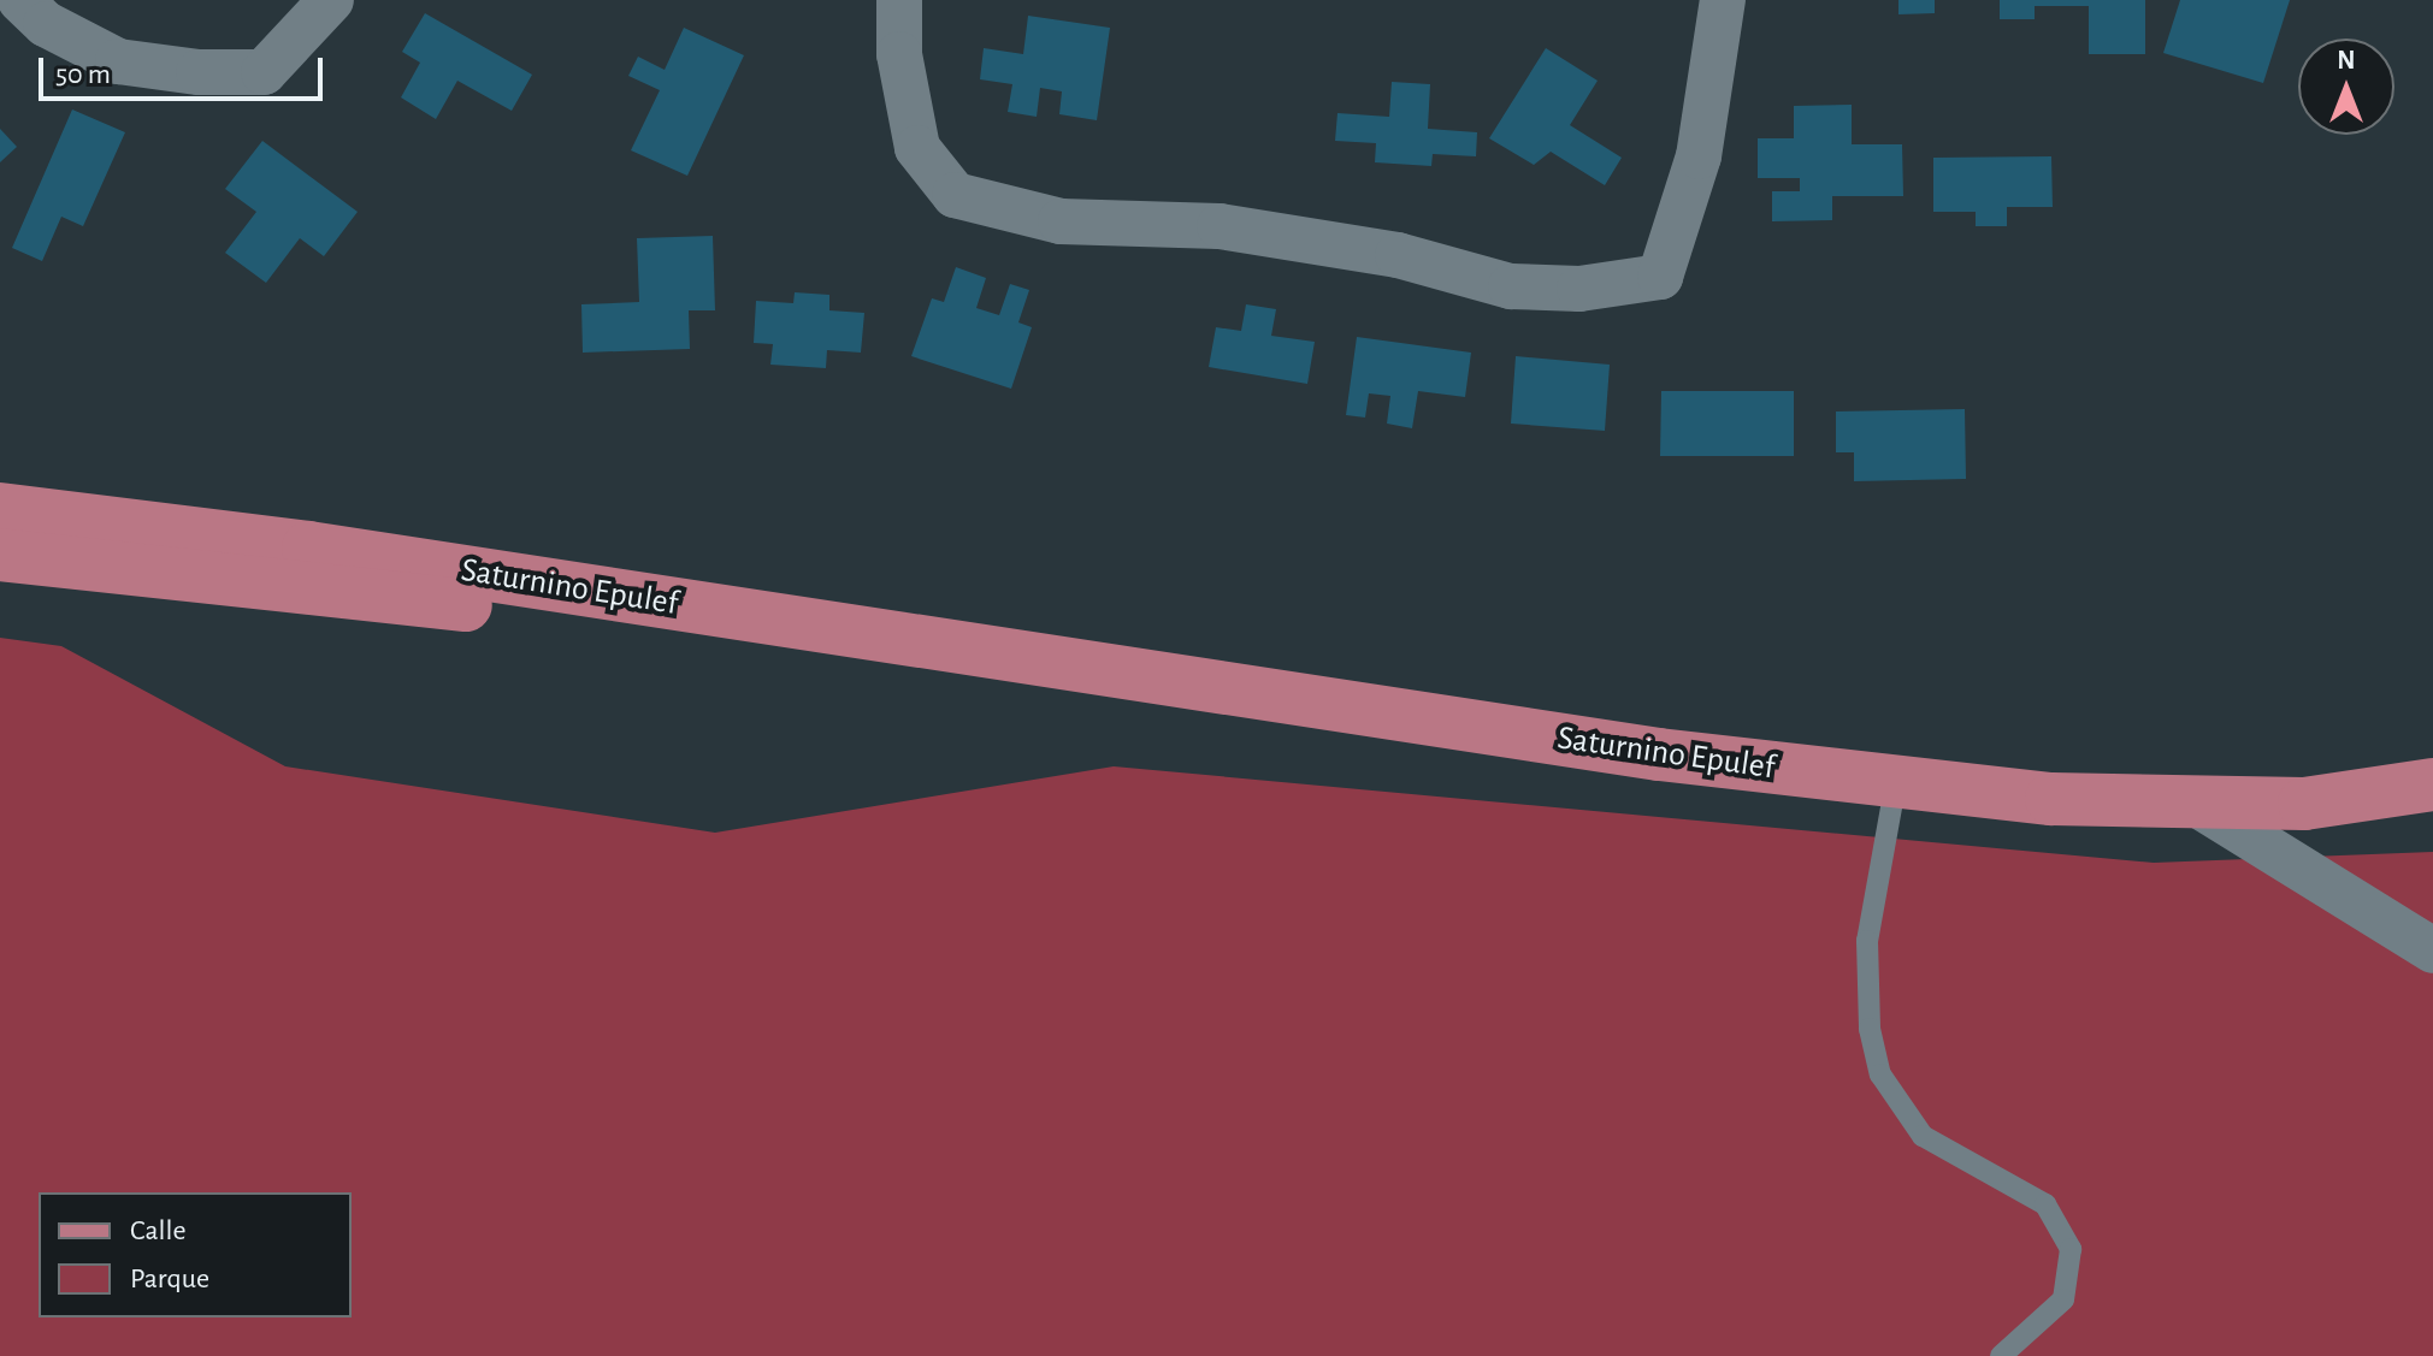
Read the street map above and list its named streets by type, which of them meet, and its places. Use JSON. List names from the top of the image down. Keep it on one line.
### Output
{"streets":{"main road":["Saturnino Epulef"]},"legend":["Calle","Parque"],"scale_bar":"50 m","north":"top"}
